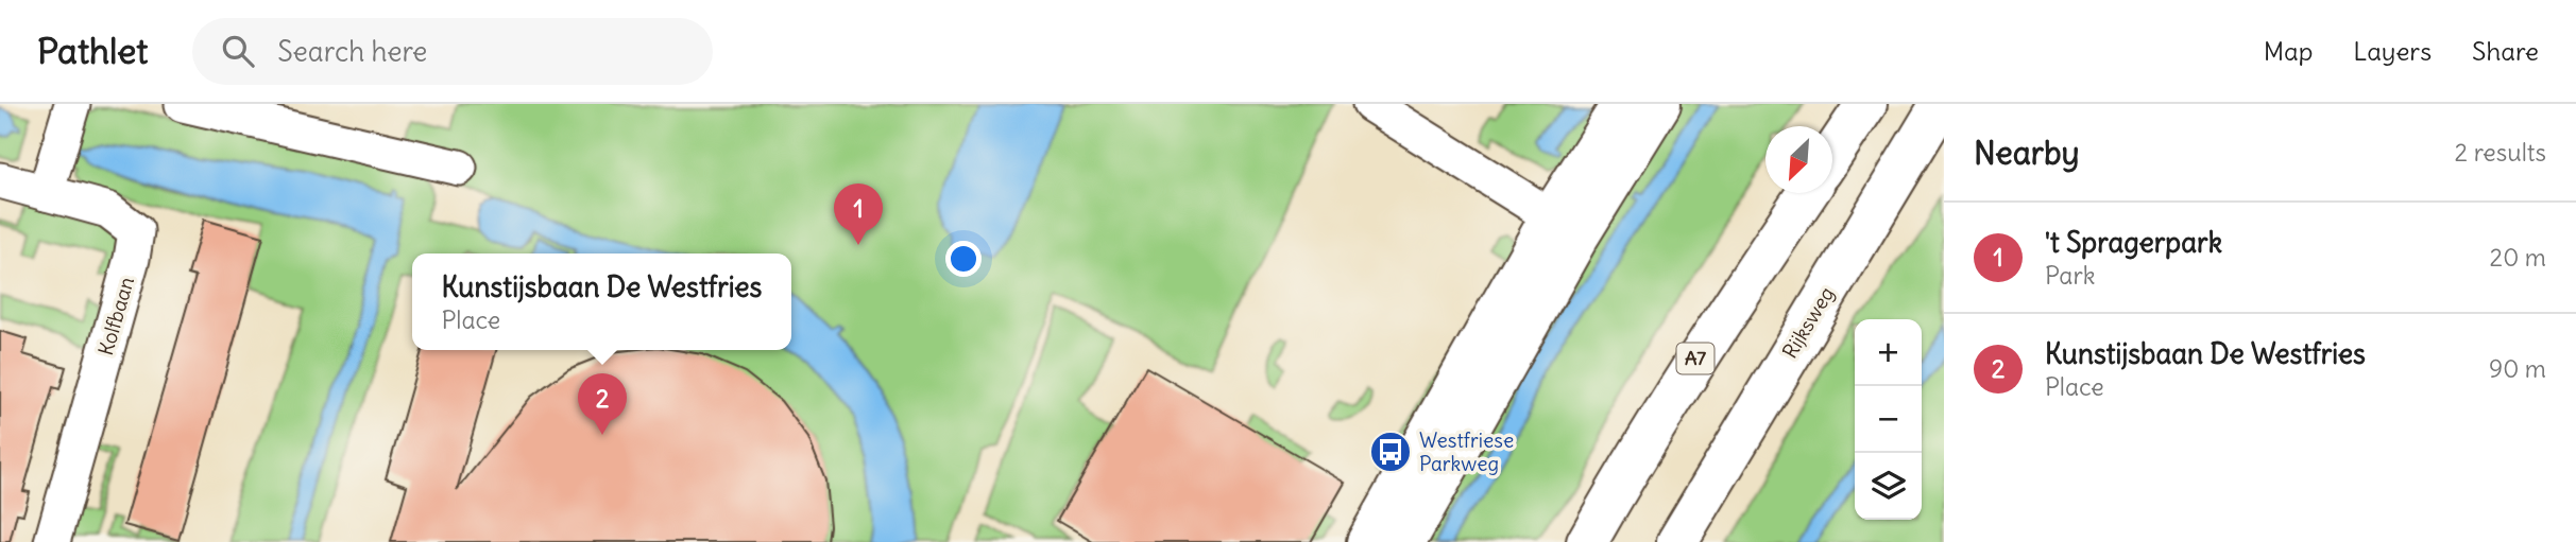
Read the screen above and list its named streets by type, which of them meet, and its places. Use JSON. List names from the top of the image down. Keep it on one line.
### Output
{"streets":{"main road":["Rijksweg","A7"],"street":["Kolfbaan"]},"places":{"bus stop":["Westfriese Parkweg"]},"north":"bottom left","page":{"header":"Pathlet","search":"Search here","nav":["Map","Layers","Share"],"heading":["Nearby","2 results"],"pins":["1","2"],"list":[{"mark":"1","name":"'t Spragerpark","note":"Park","value":"20 m"},{"mark":"2","name":"Kunstijsbaan De Westfries","note":"Place","value":"90 m"}],"popup":["Kunstijsbaan De Westfries","Place"],"map_buttons":["+","−"]}}
